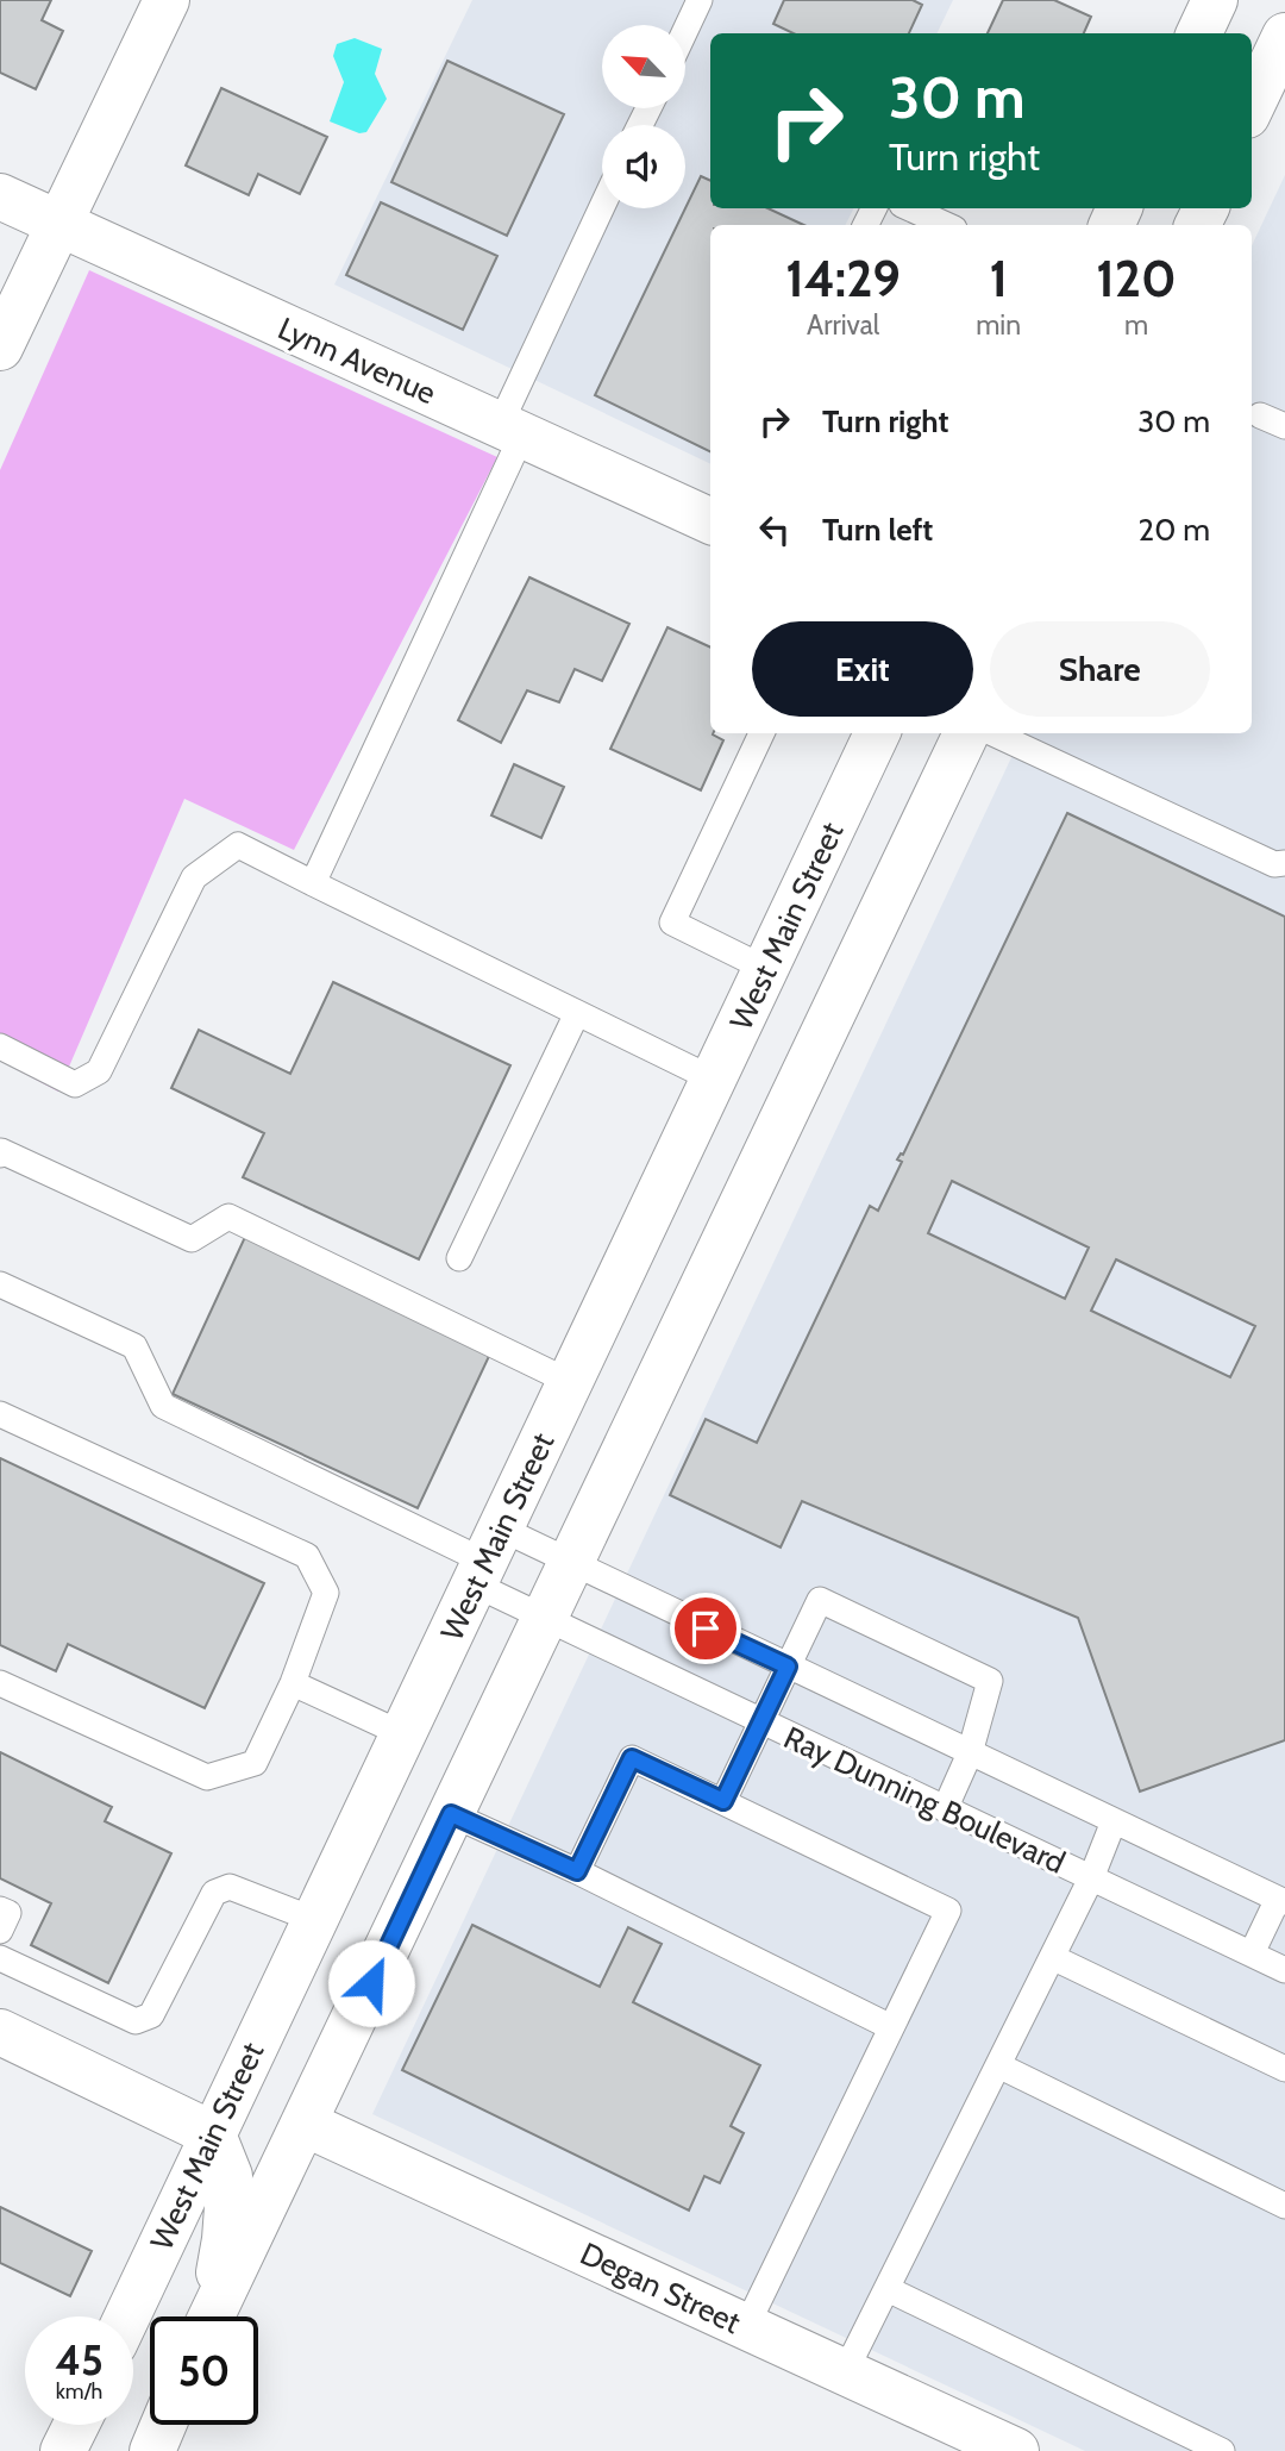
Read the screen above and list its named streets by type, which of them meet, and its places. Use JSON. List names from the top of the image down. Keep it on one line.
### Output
{"streets":{"main road":["Lynn Avenue","West Main Street","Degan Street"],"lane":["Ray Dunning Boulevard"]},"crossings":[["West Main Street","Ray Dunning Boulevard"]],"north":"top left","page":{"turn":["30 m","Turn right"],"eta":["14:29","Arrival","1","min","120","m"],"list":[{"name":"Turn right","value":"30 m"},{"name":"Turn left","value":"20 m"}],"buttons":["Exit","Share"],"speed":"45 km/h","limit":"50"}}
